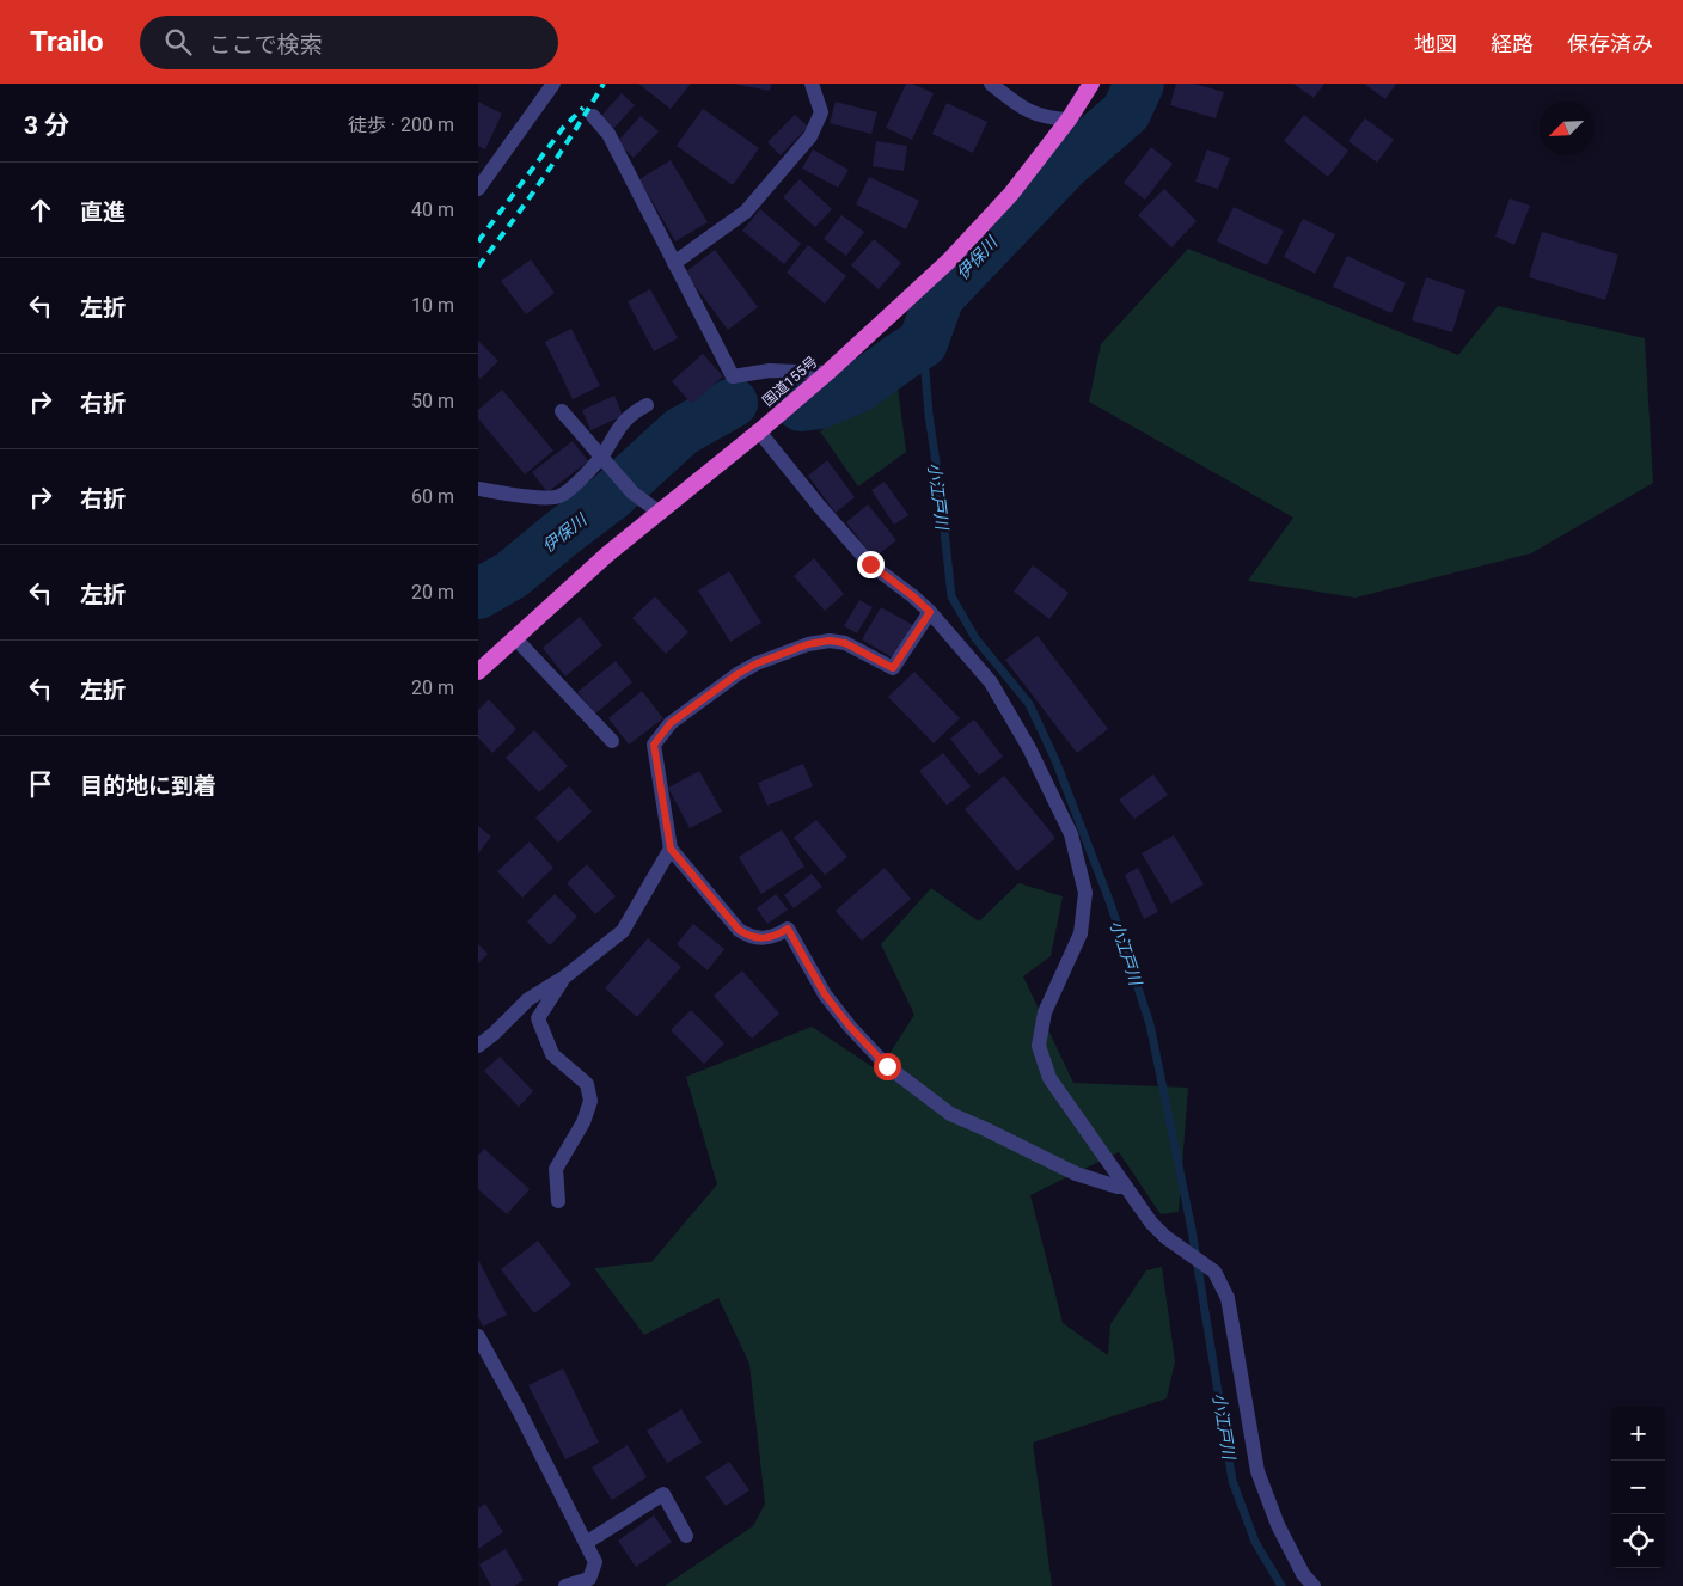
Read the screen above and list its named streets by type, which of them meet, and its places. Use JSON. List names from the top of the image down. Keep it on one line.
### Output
{"streets":{"highway":["国道155号"]},"water":["伊保川","小江戸川"],"north":"bottom left","page":{"header":"Trailo","search":"ここで検索","nav":["地図","経路","保存済み"],"heading":["3 分","徒歩 · 200 m"],"list":[["直進","40 m"],["左折","10 m"],["右折","50 m"],["右折","60 m"],["左折","20 m"],["左折","20 m"],"目的地に到着"],"map_buttons":["+","−"]}}
